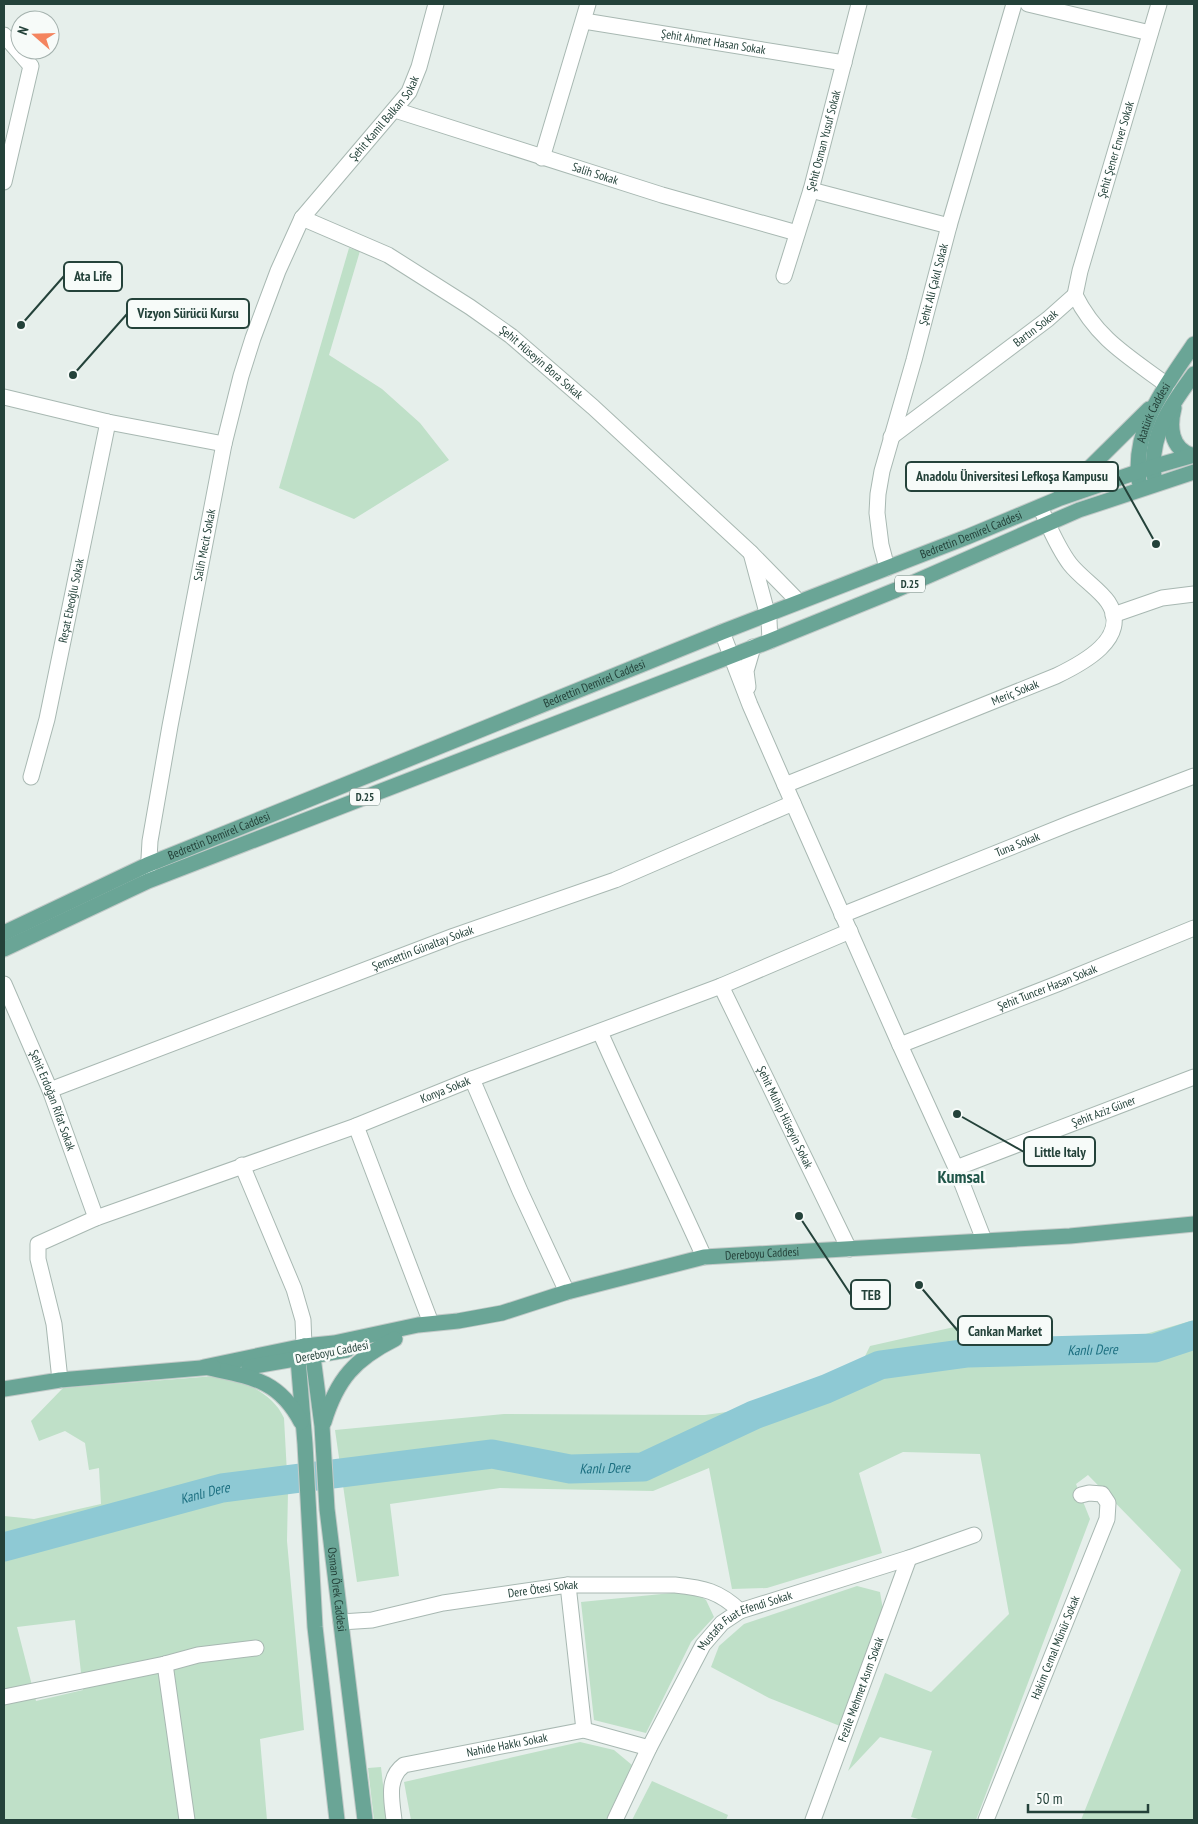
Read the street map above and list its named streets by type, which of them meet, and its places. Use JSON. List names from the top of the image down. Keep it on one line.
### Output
{"streets":{"main road":["Atatürk Caddesi","Bedrettin Demirel Caddesi","D.25","Dereboyu Caddesi","Osman Örek Caddesi"],"street":["Şehit Ahmet Hasan Sokak","Şehit Kamil Balkan Sokak","Şehit Osman Yusuf Sokak","Şehit Şener Enver Sokak","Salih Sokak","Şehit Ali Çakıl Sokak","Bartın Sokak","Şehit Hüseyin Bora Sokak","Salih Mecit Sokak","Reşat Ebeoğlu Sokak","Meriç Sokak","Tuna Sokak","Şemsettin Günaltay Sokak","Şehit Tuncer Hasan Sokak","Konya Sokak","Şehit Erdoğan Rifat Sokak","Şehit Aziz Güner","Şehit Muhip Hüseyin Sokak","Dere Ötesi Sokak","Mustafa Fuat Efendi Sokak","Hakim Cemal Münür Sokak","Fezile Mehmet Asım Sokak","Nahide Hakkı Sokak"]},"crossings":[["Şehit Ahmet Hasan Sokak","Şehit Osman Yusuf Sokak"],["Şehit Kamil Balkan Sokak","Salih Sokak"],["Şehit Kamil Balkan Sokak","Şehit Hüseyin Bora Sokak"],["Şehit Kamil Balkan Sokak","Salih Mecit Sokak"],["Şehit Osman Yusuf Sokak","Salih Sokak"],["Şehit Şener Enver Sokak","Bartın Sokak"],["Şehit Ali Çakıl Sokak","Bartın Sokak"],["Şehit Ali Çakıl Sokak","Bedrettin Demirel Caddesi"],["Şehit Hüseyin Bora Sokak","Bedrettin Demirel Caddesi"],["Şehit Hüseyin Bora Sokak","Salih Mecit Sokak"],["Atatürk Caddesi","Bedrettin Demirel Caddesi"],["Bedrettin Demirel Caddesi","Salih Mecit Sokak"],["Şemsettin Günaltay Sokak","Şehit Erdoğan Rifat Sokak"],["Konya Sokak","Şehit Erdoğan Rifat Sokak"],["Konya Sokak","Şehit Muhip Hüseyin Sokak"],["Konya Sokak","Dereboyu Caddesi"],["Şehit Muhip Hüseyin Sokak","Dereboyu Caddesi"],["Dereboyu Caddesi","Osman Örek Caddesi"],["Osman Örek Caddesi","Dere Ötesi Sokak"],["Dere Ötesi Sokak","Mustafa Fuat Efendi Sokak"],["Mustafa Fuat Efendi Sokak","Fezile Mehmet Asım Sokak"],["Mustafa Fuat Efendi Sokak","Nahide Hakkı Sokak"]],"districts":["Kumsal"],"water":["Kanlı Dere"],"places":["Ata Life","Vizyon Sürücü Kursu","Anadolu Üniversitesi Lefkoşa Kampusu","Little Italy","TEB","Cankan Market"],"scale_bar":"50 m","north":"left"}
